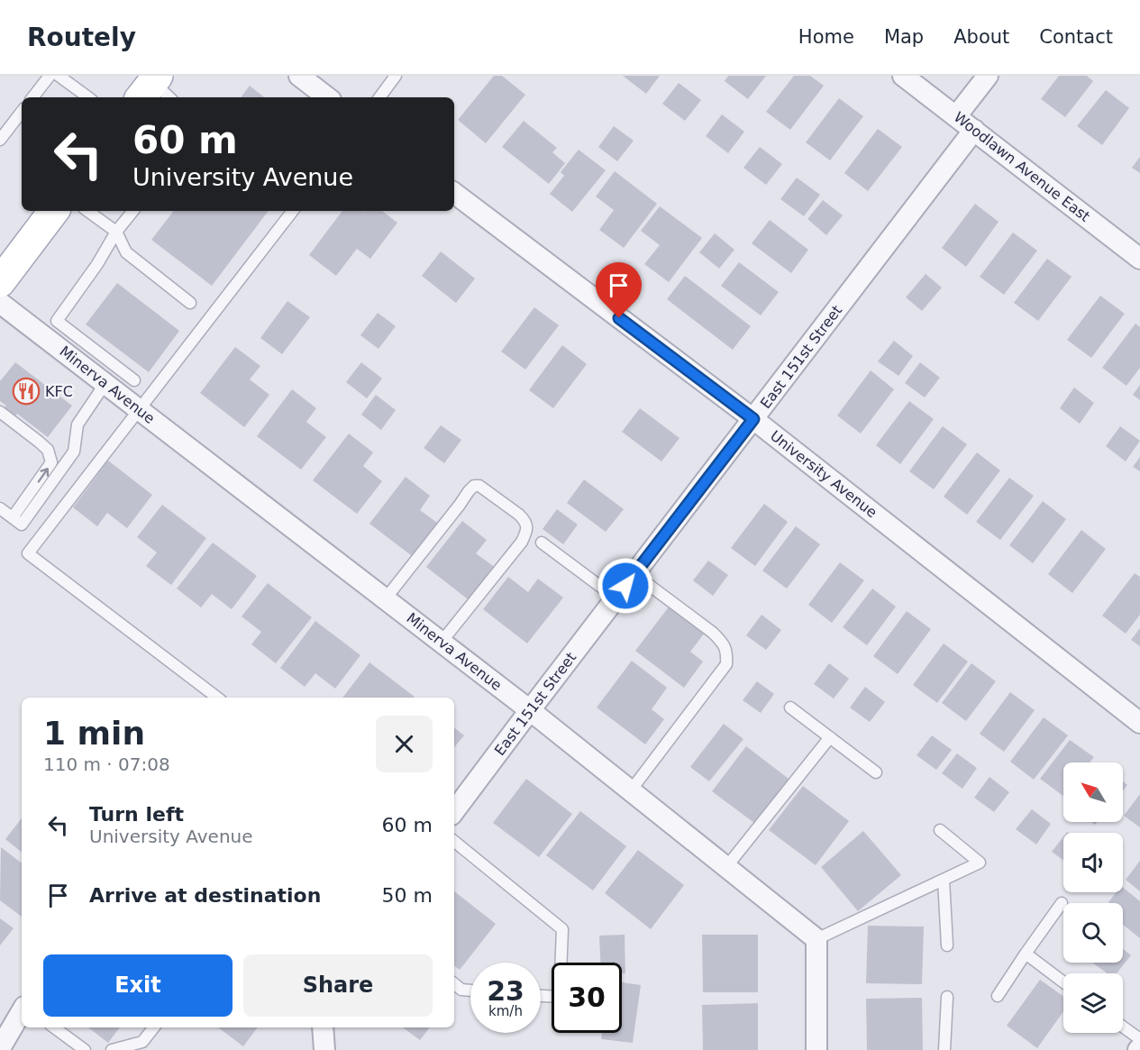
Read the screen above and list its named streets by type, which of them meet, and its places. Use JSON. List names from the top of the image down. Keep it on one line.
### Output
{"streets":{"street":["Woodlawn Avenue East","East 151st Street","Minerva Avenue","University Avenue"]},"crossings":[["Woodlawn Avenue East","East 151st Street"],["East 151st Street","Minerva Avenue"],["East 151st Street","University Avenue"]],"places":{"restaurant":["KFC"]},"north":"top left","page":{"header":"Routely","nav":["Home","Map","About","Contact"],"turn":["60 m","University Avenue"],"heading":["1 min","110 m · 07:08"],"list":[{"name":"Turn left","note":"University Avenue","value":"60 m"},{"name":"Arrive at destination","value":"50 m"}],"buttons":["Exit","Share"],"speed":"23 km/h","limit":"30"}}
